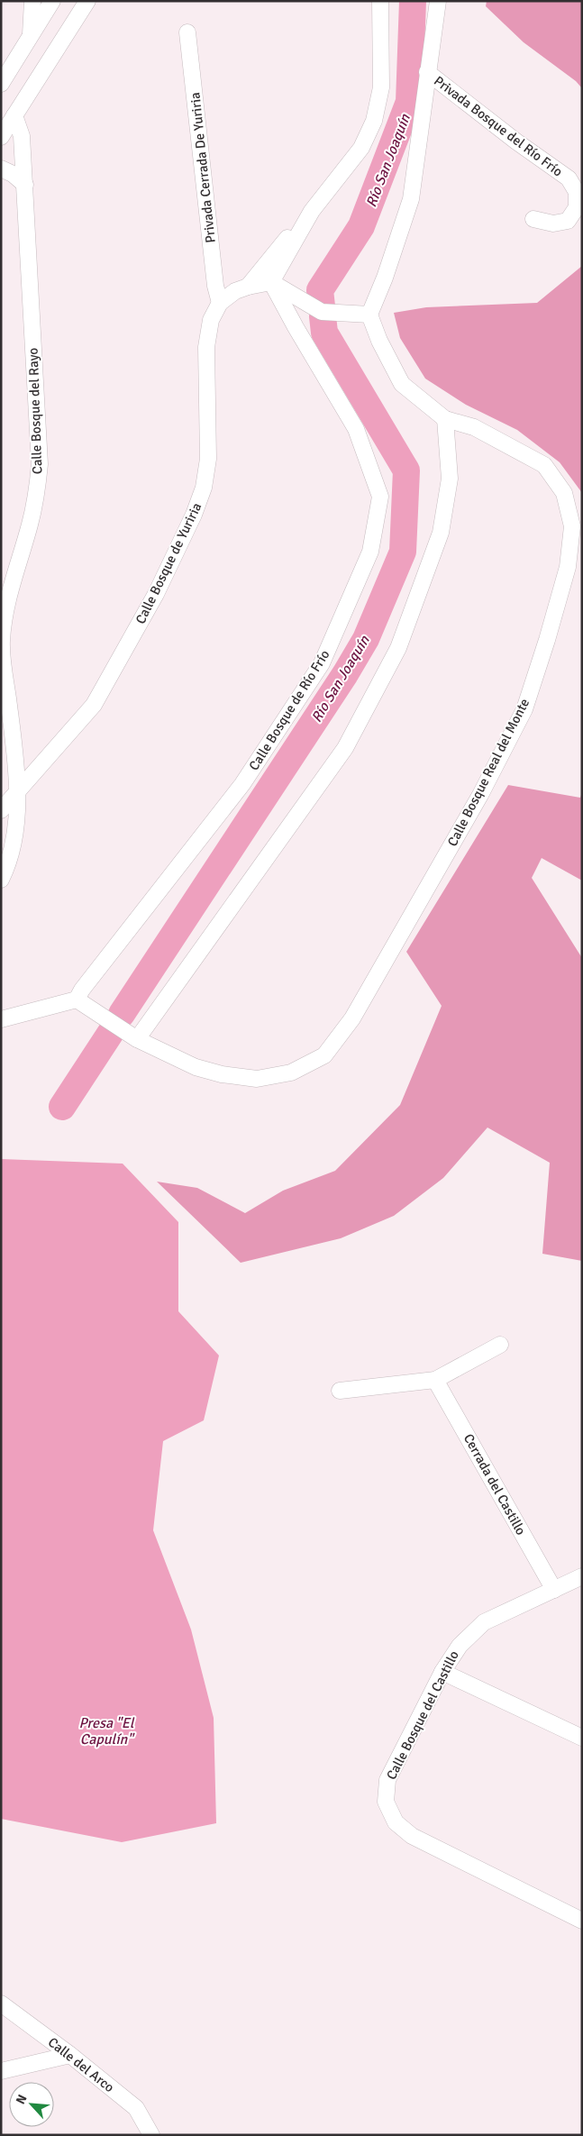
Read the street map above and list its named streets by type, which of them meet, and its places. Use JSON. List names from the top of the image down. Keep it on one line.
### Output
{"streets":{"street":["Privada Bosque del Río Frío","Privada Cerrada De Yuriria","Calle Bosque del Rayo","Calle Bosque de Yuriria","Calle Bosque de Río Frío","Calle Bosque Real del Monte","Cerrada del Castillo","Calle Bosque del Castillo","Calle del Arco"]},"crossings":[["Privada Cerrada De Yuriria","Calle Bosque de Yuriria"],["Calle Bosque del Rayo","Calle Bosque de Yuriria"],["Calle Bosque de Yuriria","Calle Bosque de Río Frío"],["Cerrada del Castillo","Calle Bosque del Castillo"]],"water":["Río San Joaquín","Presa \"El Capulín\""],"north":"top left"}
